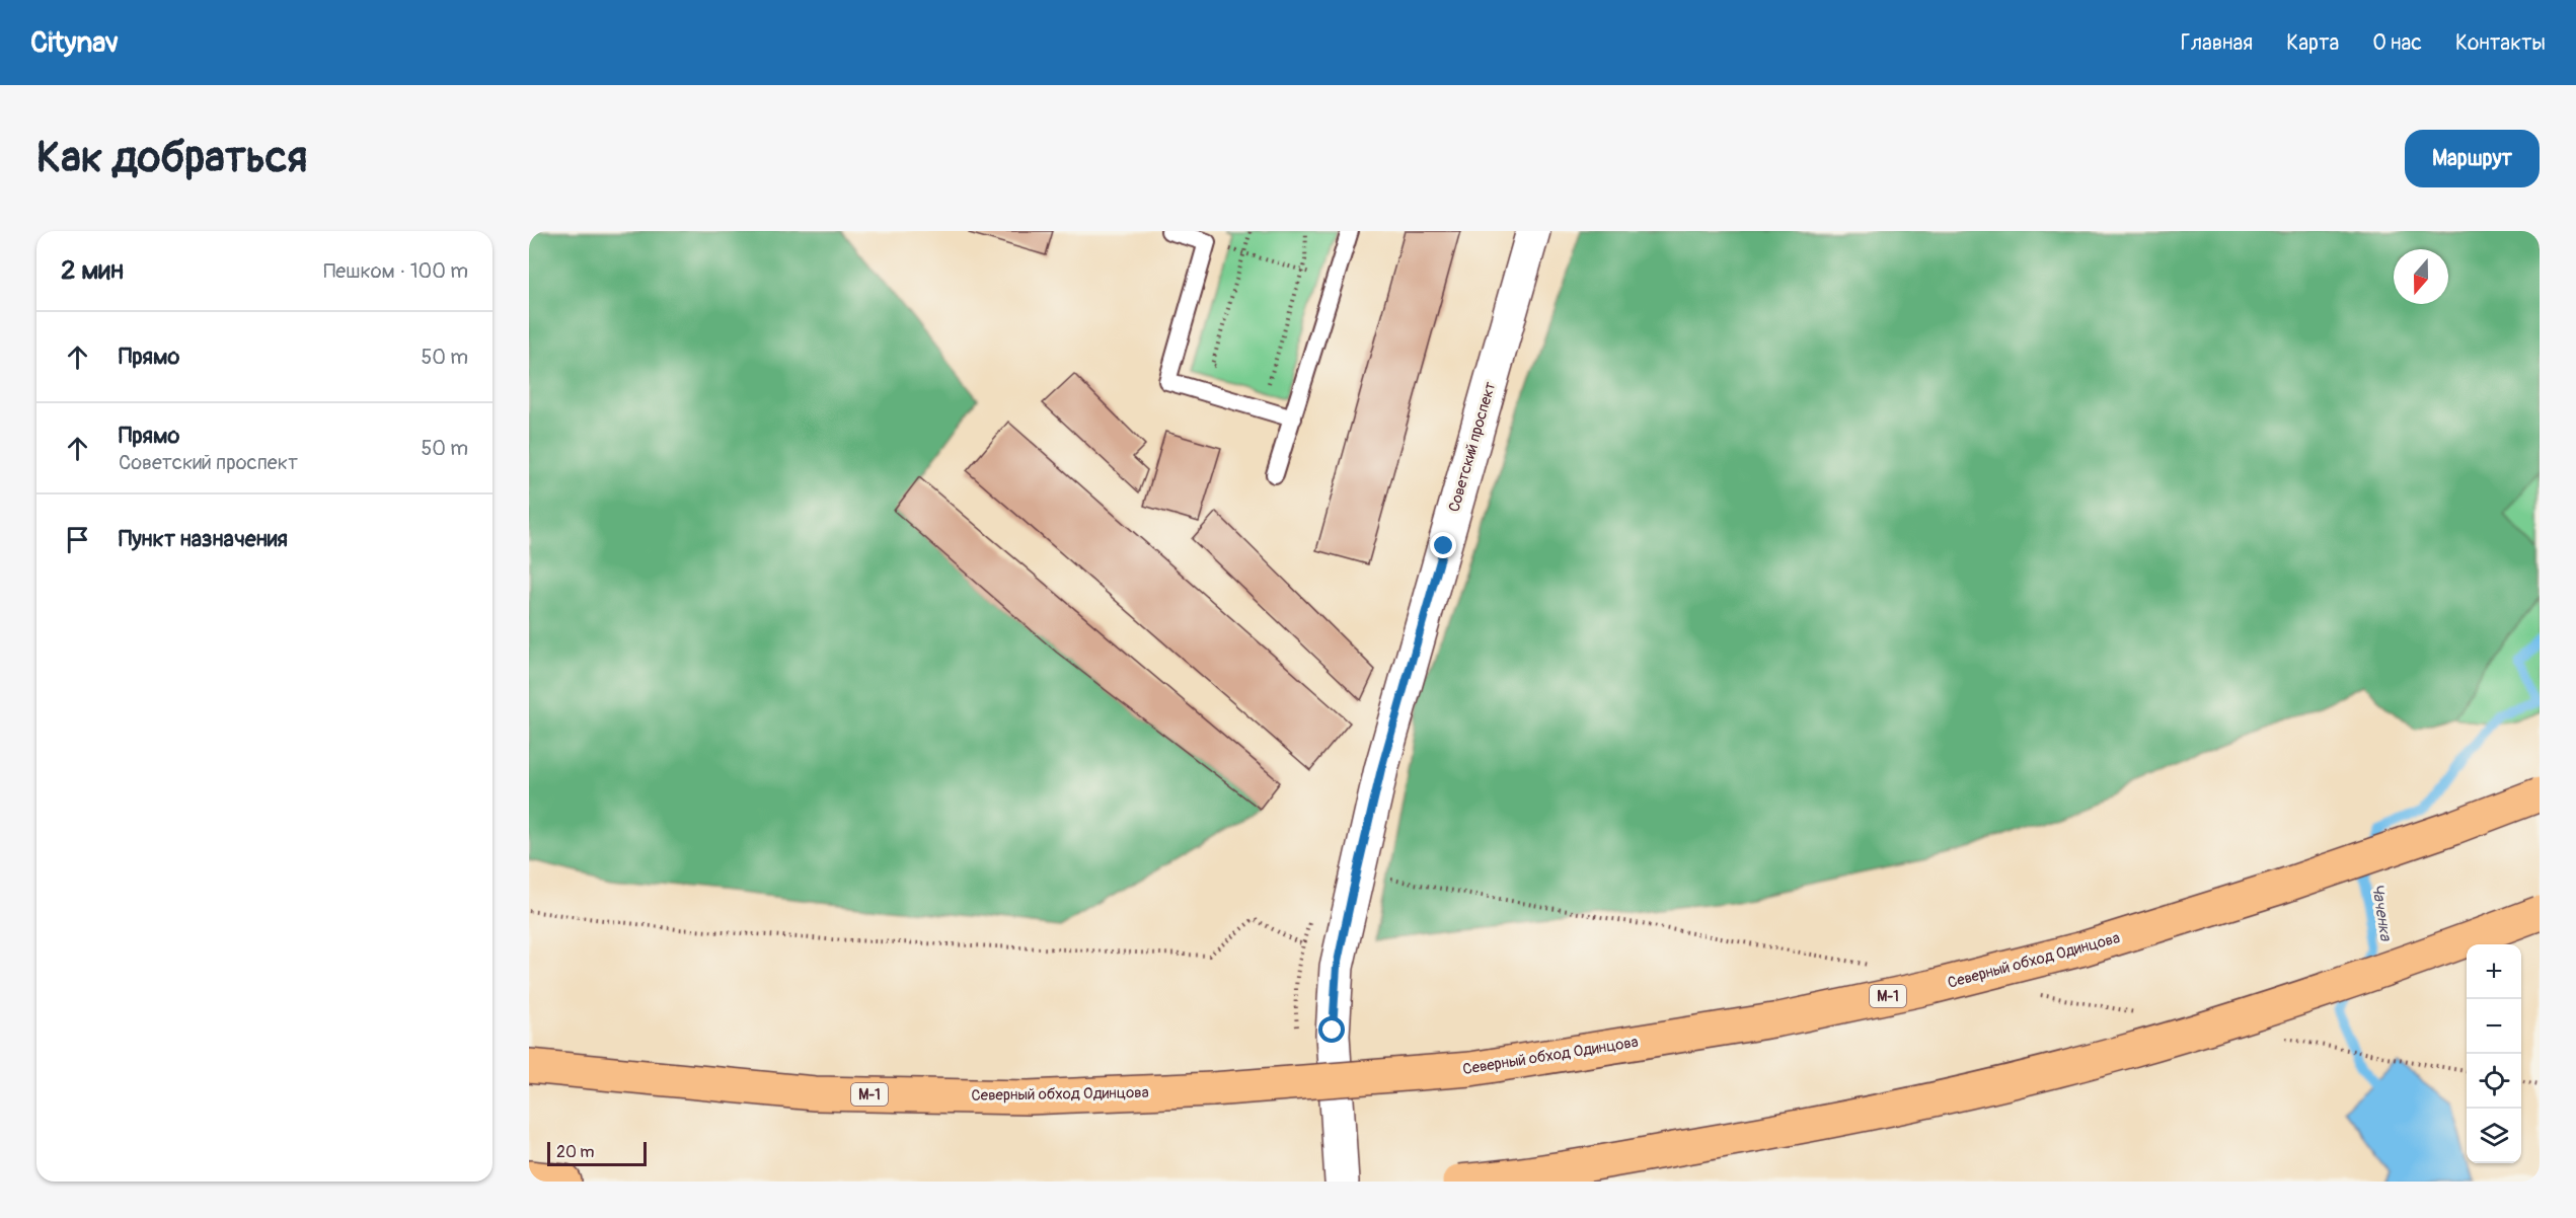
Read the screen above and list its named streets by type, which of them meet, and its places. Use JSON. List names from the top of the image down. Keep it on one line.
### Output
{"streets":{"highway":["Северный обход Одинцова","М-1"],"street":["Советский проспект"]},"water":["Чаченка"],"scale_bar":"20 m","north":"bottom","page":{"header":"Citynav","nav":["Главная","Карта","О нас","Контакты"],"buttons":"Маршрут","title":"Как добраться","heading":["2 мин","Пешком · 100 m"],"list":[["Прямо","50 m"],["Прямо","Советский проспект","50 m"],"Пункт назначения"],"map_buttons":["+","−"],"scale":"20 m"}}
